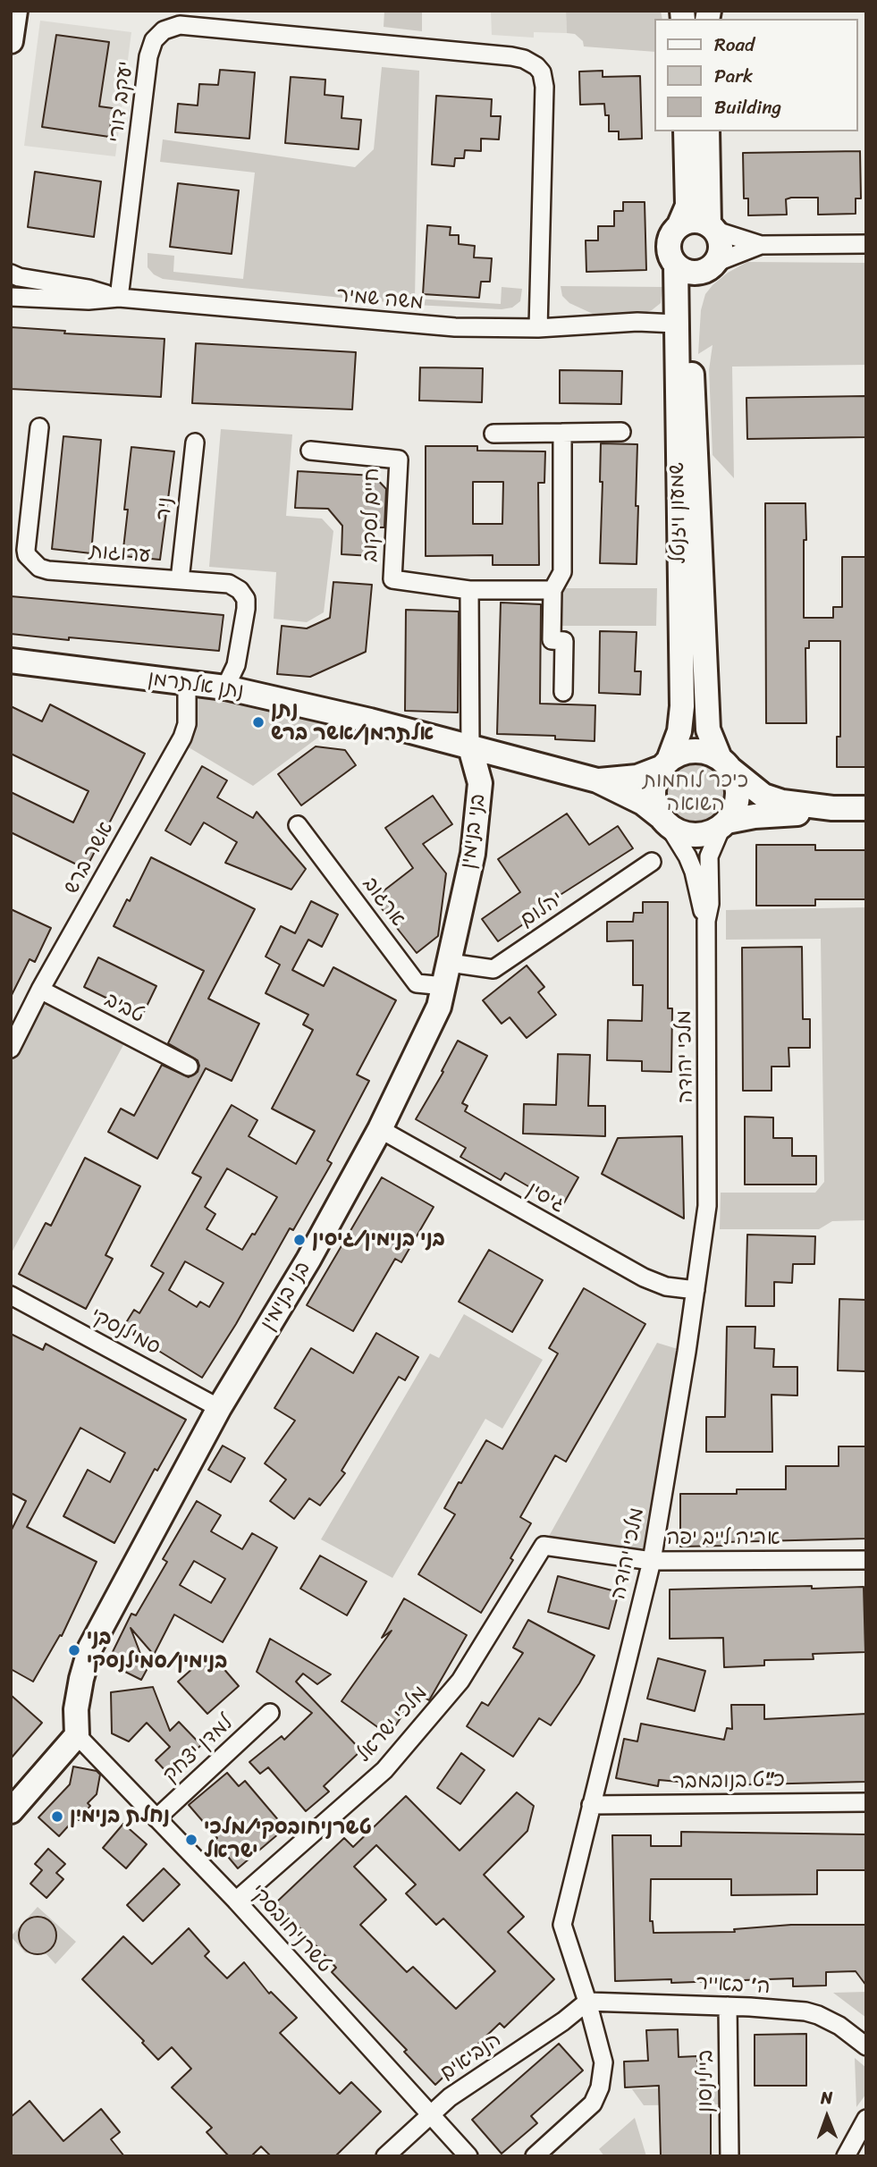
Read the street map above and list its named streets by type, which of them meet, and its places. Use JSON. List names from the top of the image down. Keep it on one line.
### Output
{"streets":{"street":["יעקב דורי","משה שמיר","ניר","שמעון ויזנטל","חיים לסקוב","ערוגות","נתן אלתרמן","בני בנימין","אשר ברש","ארגוב","יהלום","טביב","מלכי יהודה","גיסין","סמילנסקי","אריה לייב יפה","מלכי ישראל","למדן יצחק","כ\"ט בנובמבר","טשרניחובסקי","ה' באייר","הנביאים","ביילינסון"]},"crossings":[["יעקב דורי","משה שמיר"],["משה שמיר","שמעון ויזנטל"],["ניר","ערוגות"],["שמעון ויזנטל","נתן אלתרמן"],["שמעון ויזנטל","מלכי יהודה"],["ערוגות","נתן אלתרמן"],["נתן אלתרמן","בני בנימין"],["נתן אלתרמן","אשר ברש"],["נתן אלתרמן","מלכי יהודה"],["בני בנימין","ארגוב"],["בני בנימין","יהלום"],["בני בנימין","גיסין"],["בני בנימין","סמילנסקי"],["בני בנימין","טשרניחובסקי"],["אשר ברש","טביב"],["מלכי יהודה","גיסין"],["מלכי יהודה","אריה לייב יפה"],["מלכי יהודה","כ\"ט בנובמבר"],["מלכי יהודה","ה' באייר"],["מלכי יהודה","הנביאים"],["אריה לייב יפה","מלכי ישראל"],["מלכי ישראל","טשרניחובסקי"],["למדן יצחק","טשרניחובסקי"],["טשרניחובסקי","הנביאים"],["ה' באייר","הנביאים"],["ה' באייר","ביילינסון"]],"parks":["כיכר לוחמות השואה"],"places":["נתן אלתרמן/אשר ברש","בני בנימין/גיסין","בני בנימין/סמילנסקי","נחלת בנימין","טשרניחובסקי/מלכי ישראל"],"legend":["Road","Park","Building"],"north":"top"}
